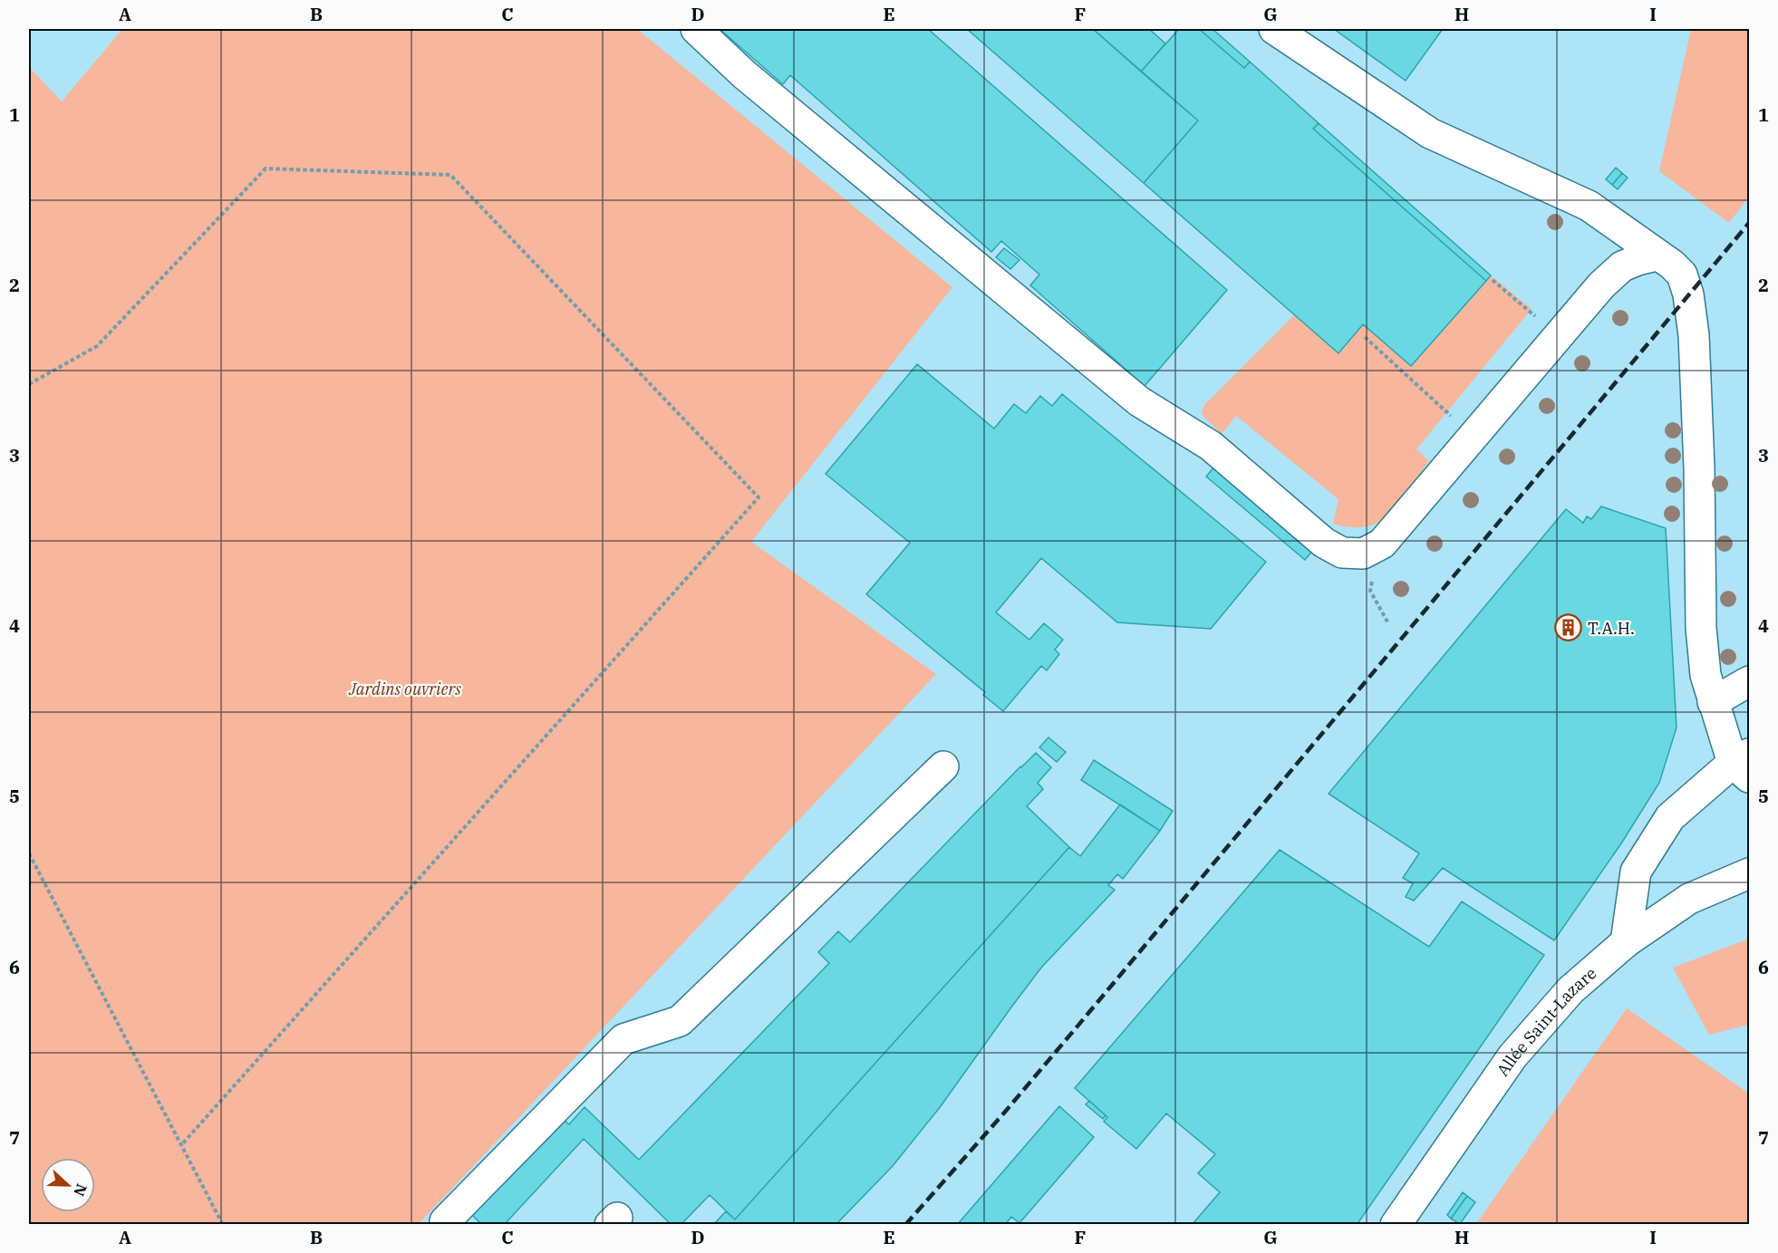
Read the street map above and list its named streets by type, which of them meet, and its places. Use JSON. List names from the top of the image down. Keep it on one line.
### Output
{"streets":{"street":["Allée Saint-Lazare"]},"parks":["Jardins ouvriers"],"places":{"building":["T.A.H."]},"north":"right","grid":{"columns":["A","B","C","D","E","F","G","H","I"],"rows":["1","2","3","4","5","6","7"]}}
